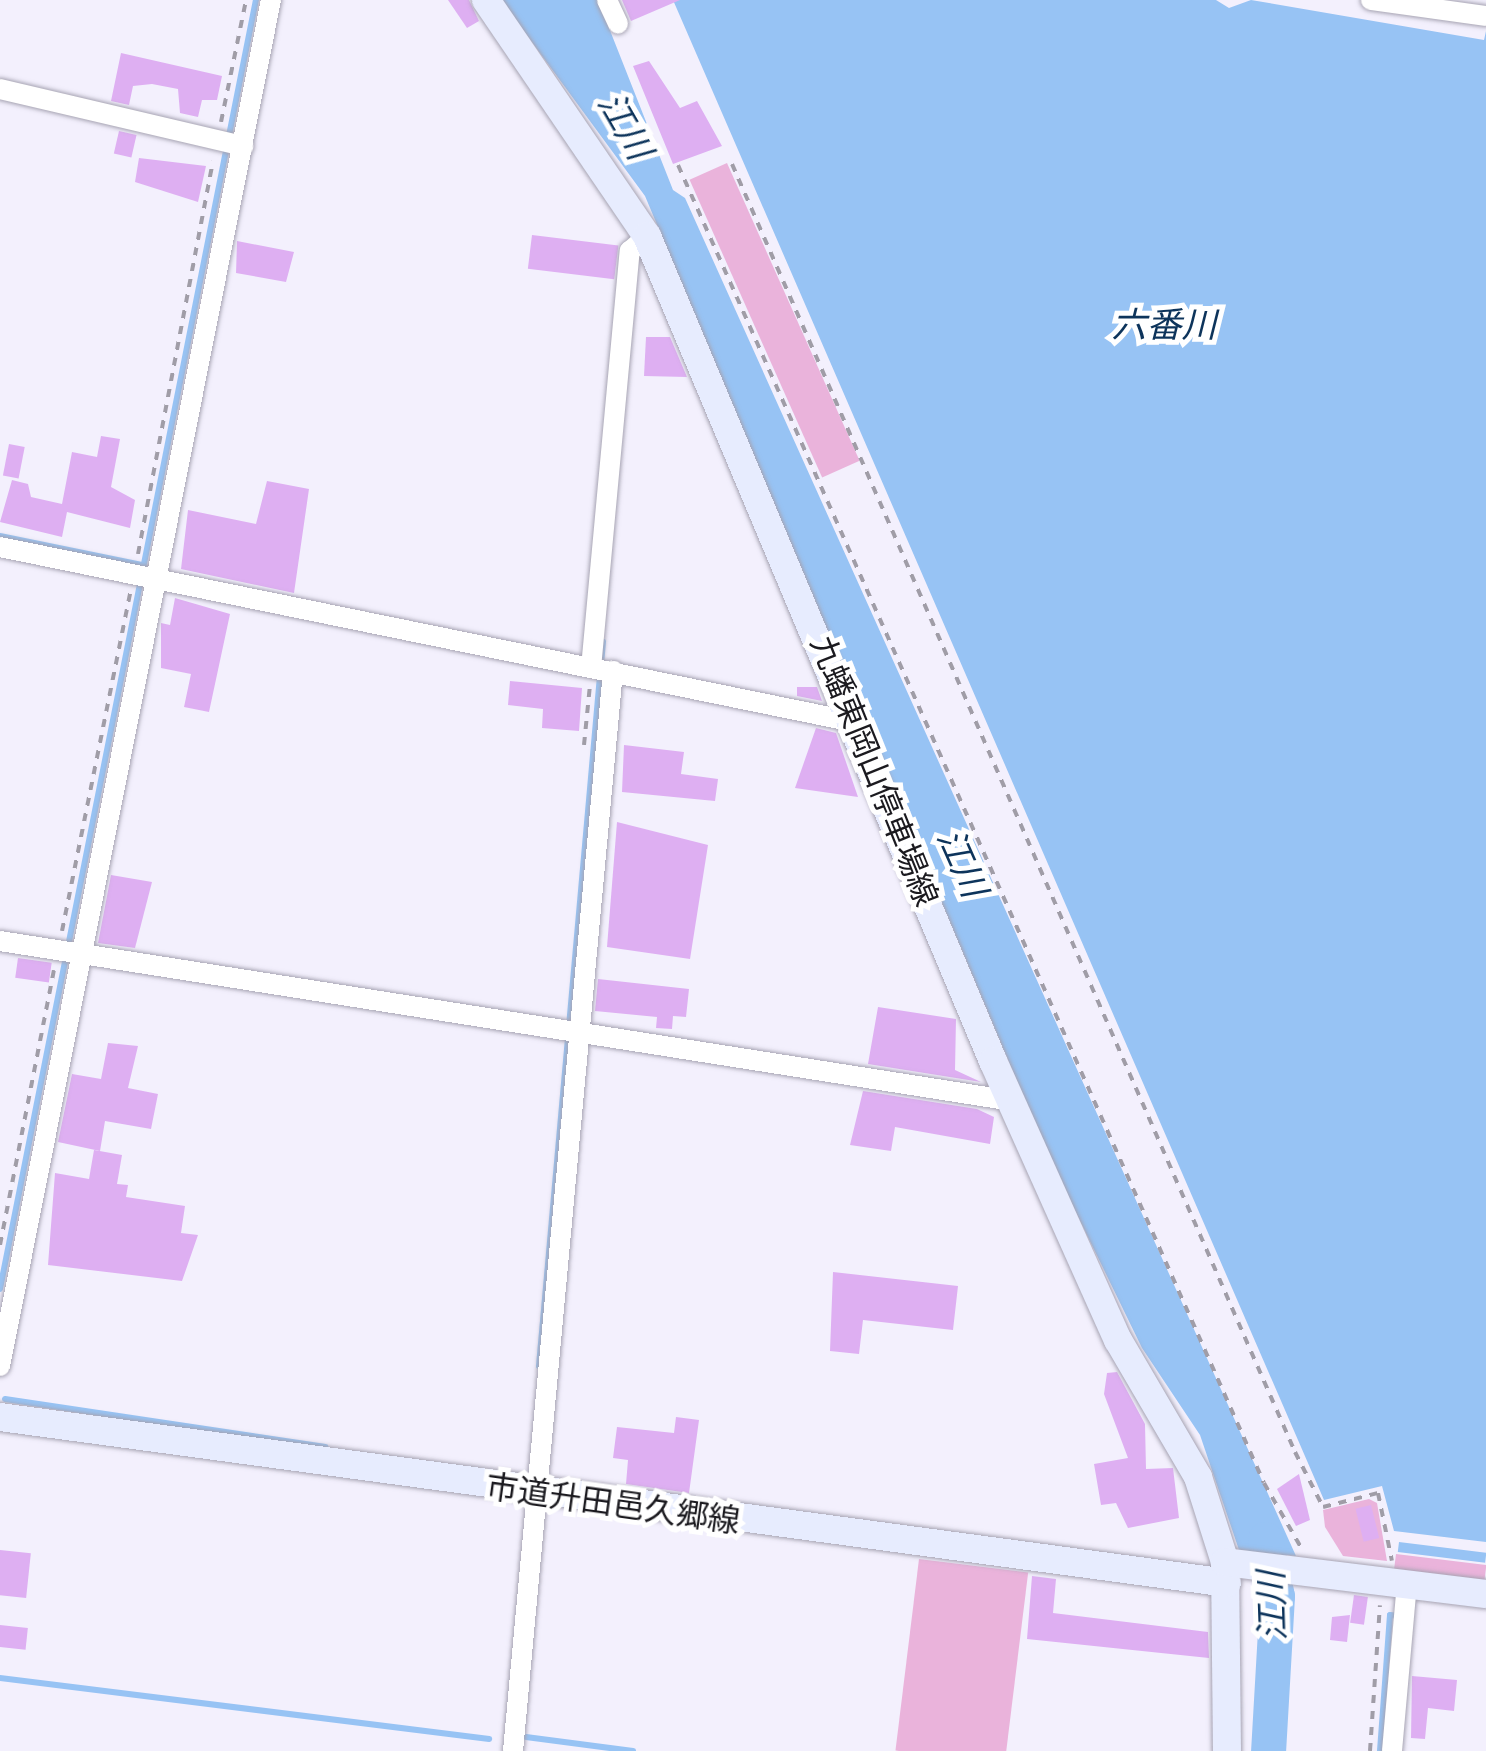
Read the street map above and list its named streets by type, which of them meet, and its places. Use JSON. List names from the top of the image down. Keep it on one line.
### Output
{"streets":{"main road":["九蟠東岡山停車場線","市道升田邑久郷線"]},"crossings":[["九蟠東岡山停車場線","市道升田邑久郷線"]],"water":["江川","六番川"]}
